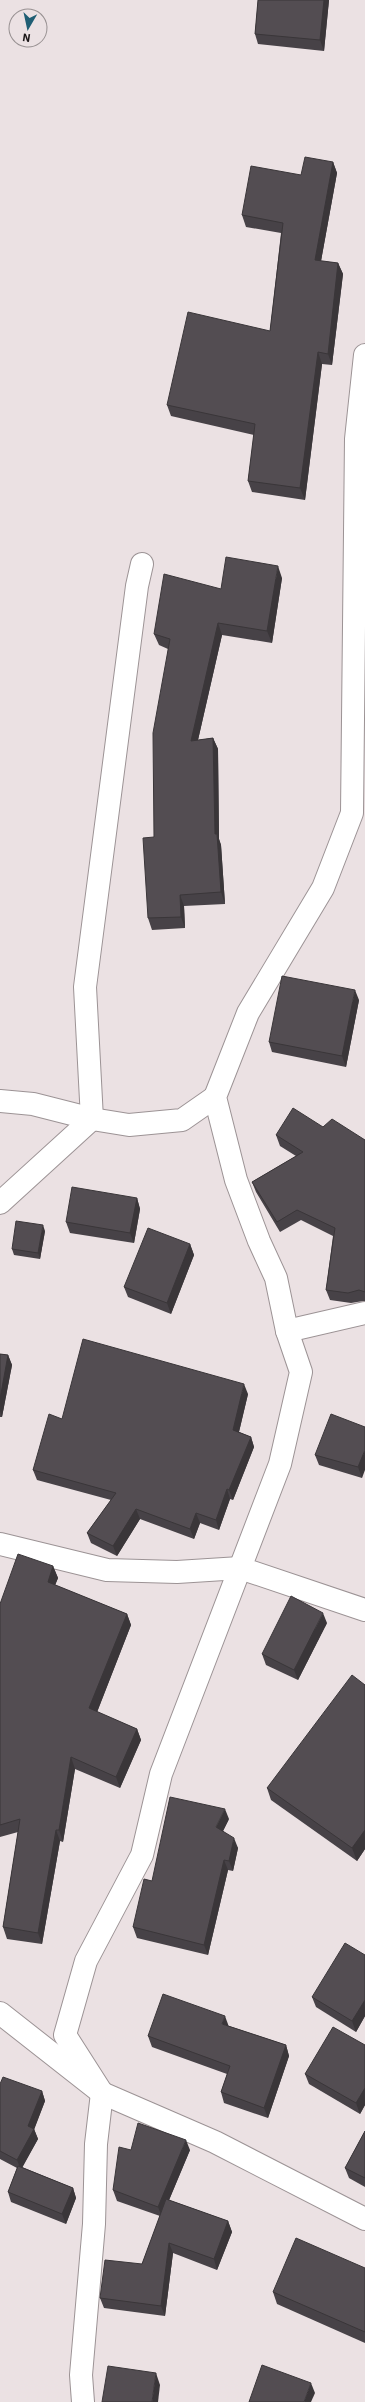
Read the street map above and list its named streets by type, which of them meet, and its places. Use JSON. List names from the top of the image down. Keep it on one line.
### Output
{"north":"bottom"}
